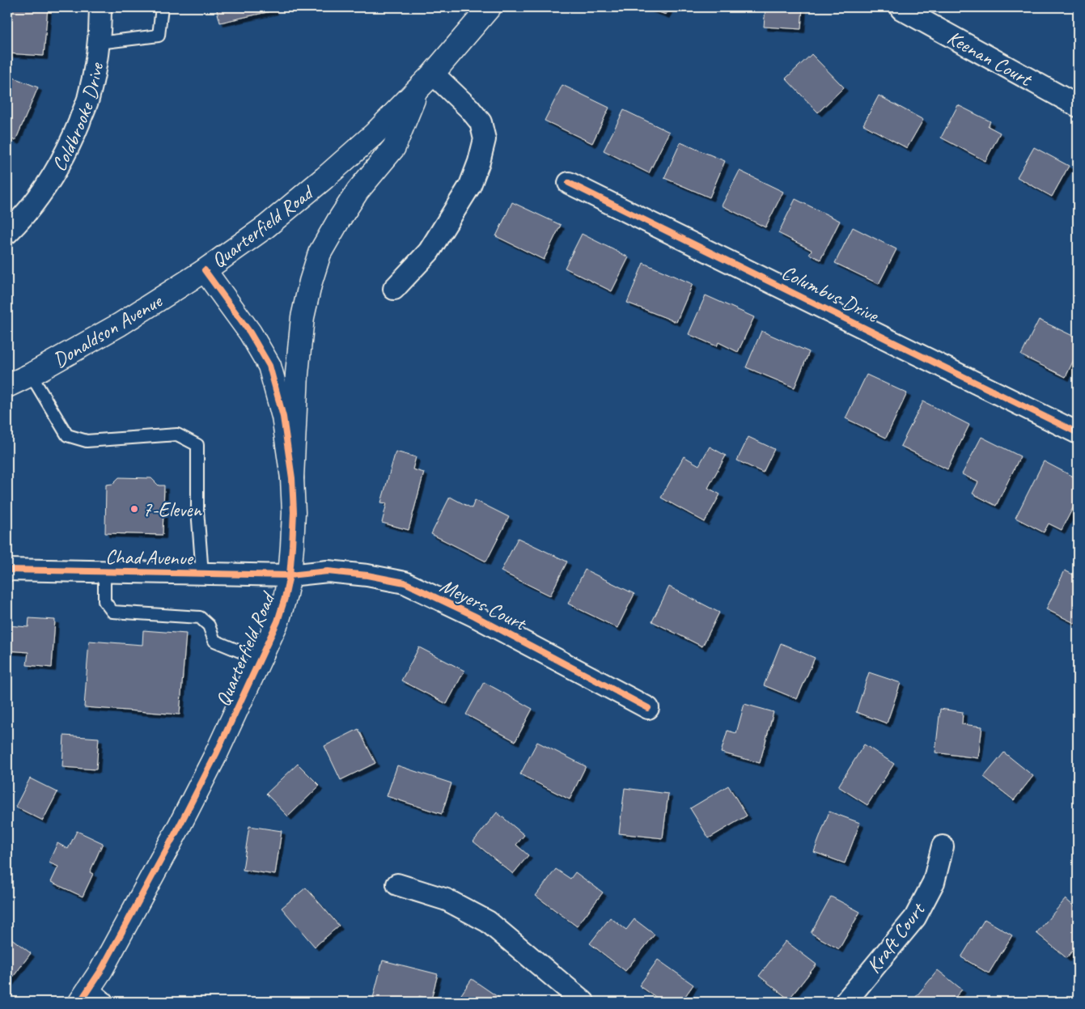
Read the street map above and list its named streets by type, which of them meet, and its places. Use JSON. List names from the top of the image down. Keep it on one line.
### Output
{"streets":{"main road":["Quarterfield Road","Donaldson Avenue"],"street":["Keenan Court","Coldbrooke Drive","Columbus Drive","Chad Avenue","Meyers Court","Kraft Court"]},"crossings":[["Quarterfield Road","Donaldson Avenue"],["Quarterfield Road","Chad Avenue"],["Quarterfield Road","Meyers Court"],["Chad Avenue","Meyers Court"]],"places":["7-Eleven"]}
